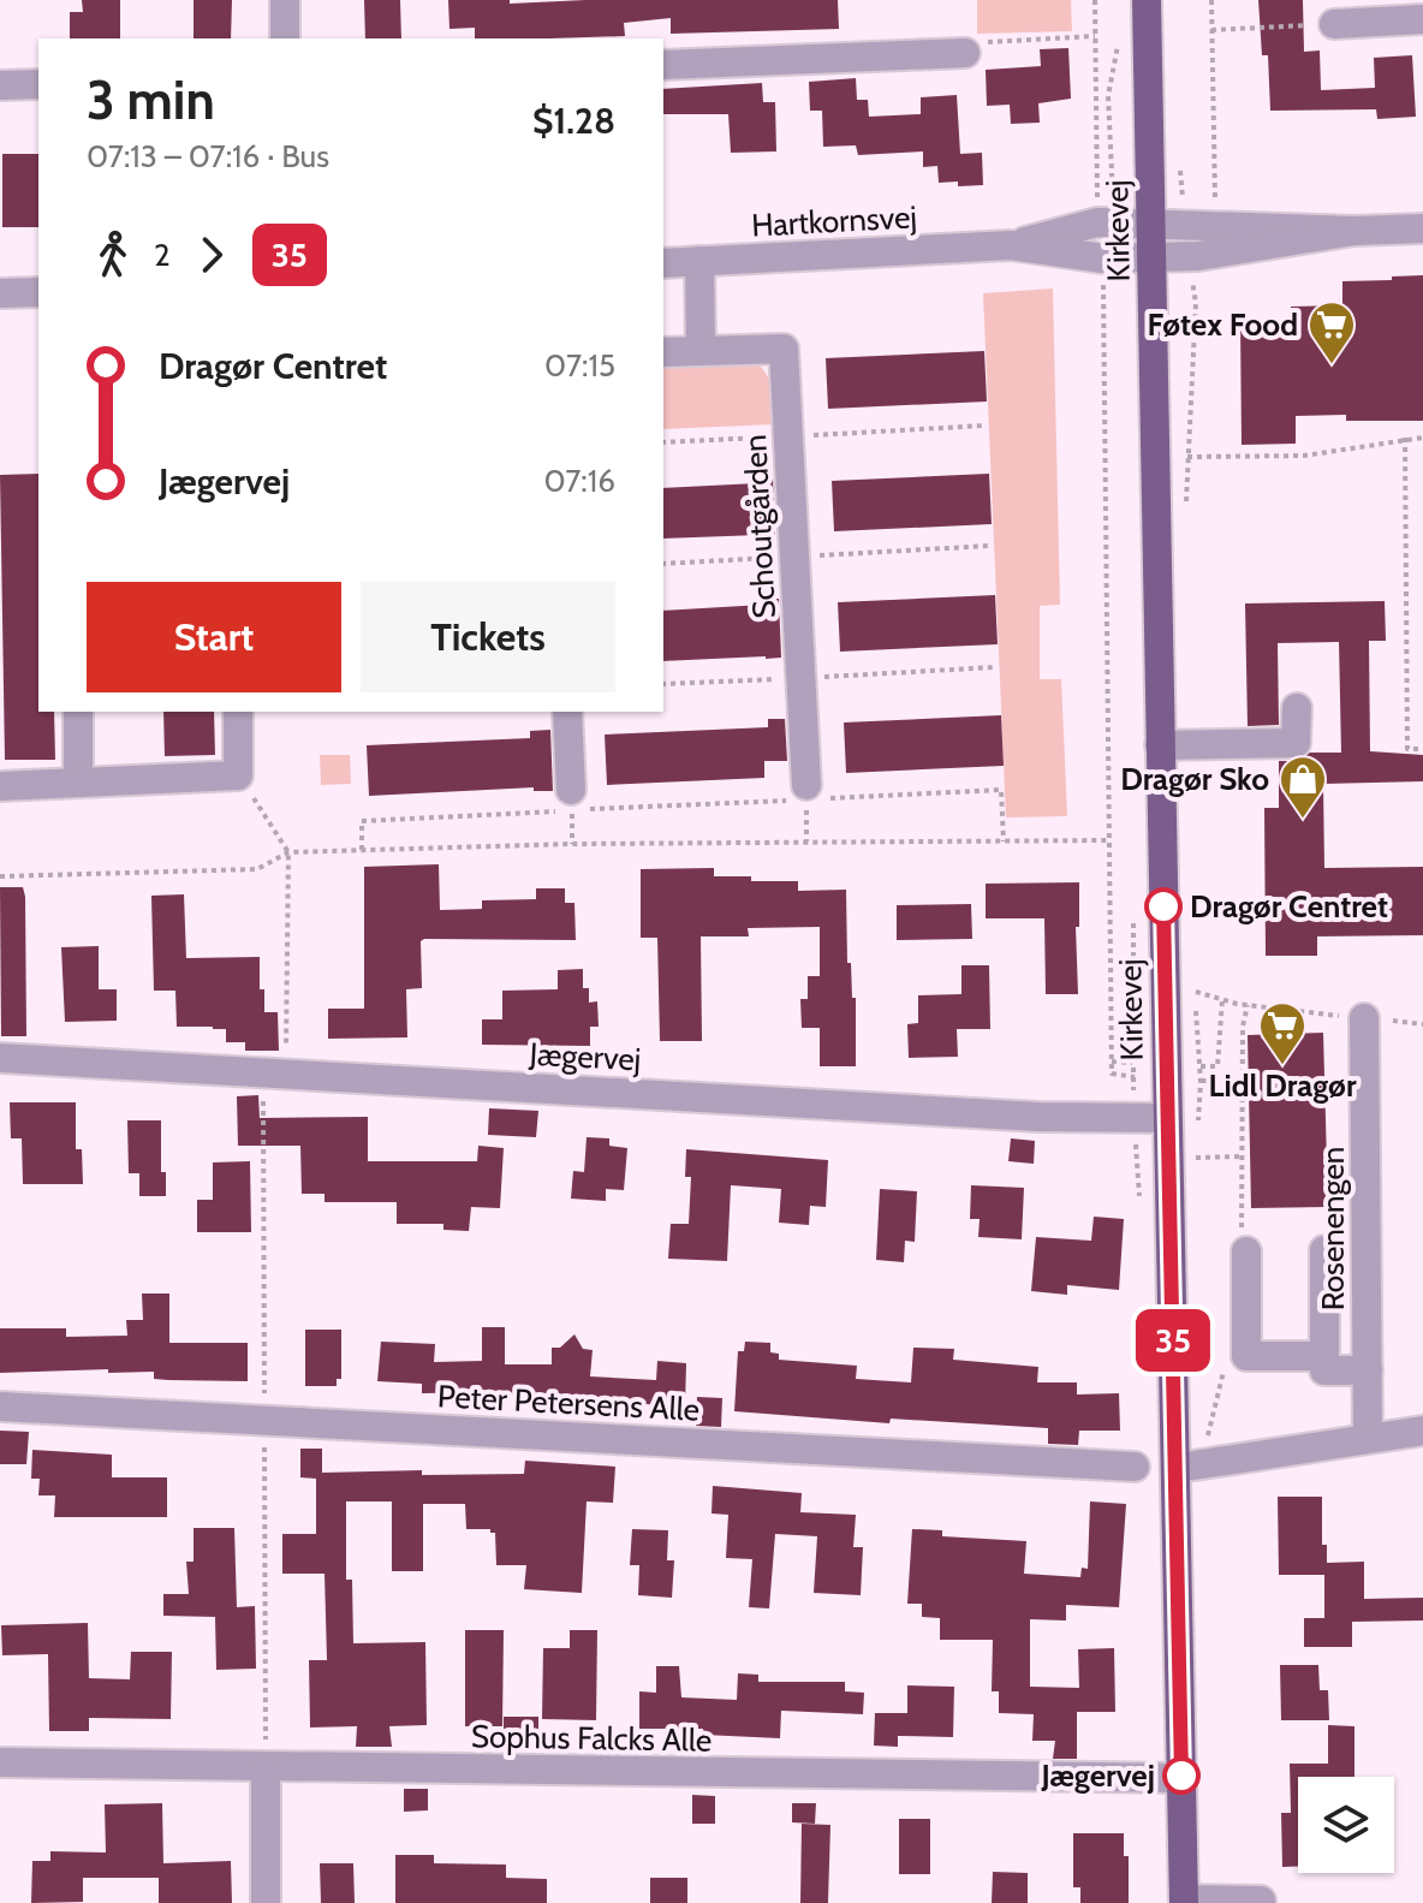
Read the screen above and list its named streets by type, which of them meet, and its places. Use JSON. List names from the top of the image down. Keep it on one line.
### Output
{"streets":{"main road":["Kirkevej"],"street":["Hartkornsvej","Schoutgården","Jægervej","Rosenengen","Peter Petersens Alle","Sophus Falcks Alle"]},"crossings":[["Hartkornsvej","Kirkevej"],["Kirkevej","Jægervej"],["Kirkevej","Sophus Falcks Alle"]],"places":{"supermarket":["Føtex Food","Lidl Dragør"],"shop":["Dragør Sko"],"other":["Dragør Centret","Jægervej"]},"lines":["bus line 35"],"page":{"on_map":"35","heading":["3 min","07:13 – 07:16 · Bus","$1.28"],"legs":["2","35"],"list":[{"name":"Dragør Centret","value":"07:15"},{"name":"Jægervej","value":"07:16"}],"buttons":["Start","Tickets"]}}
